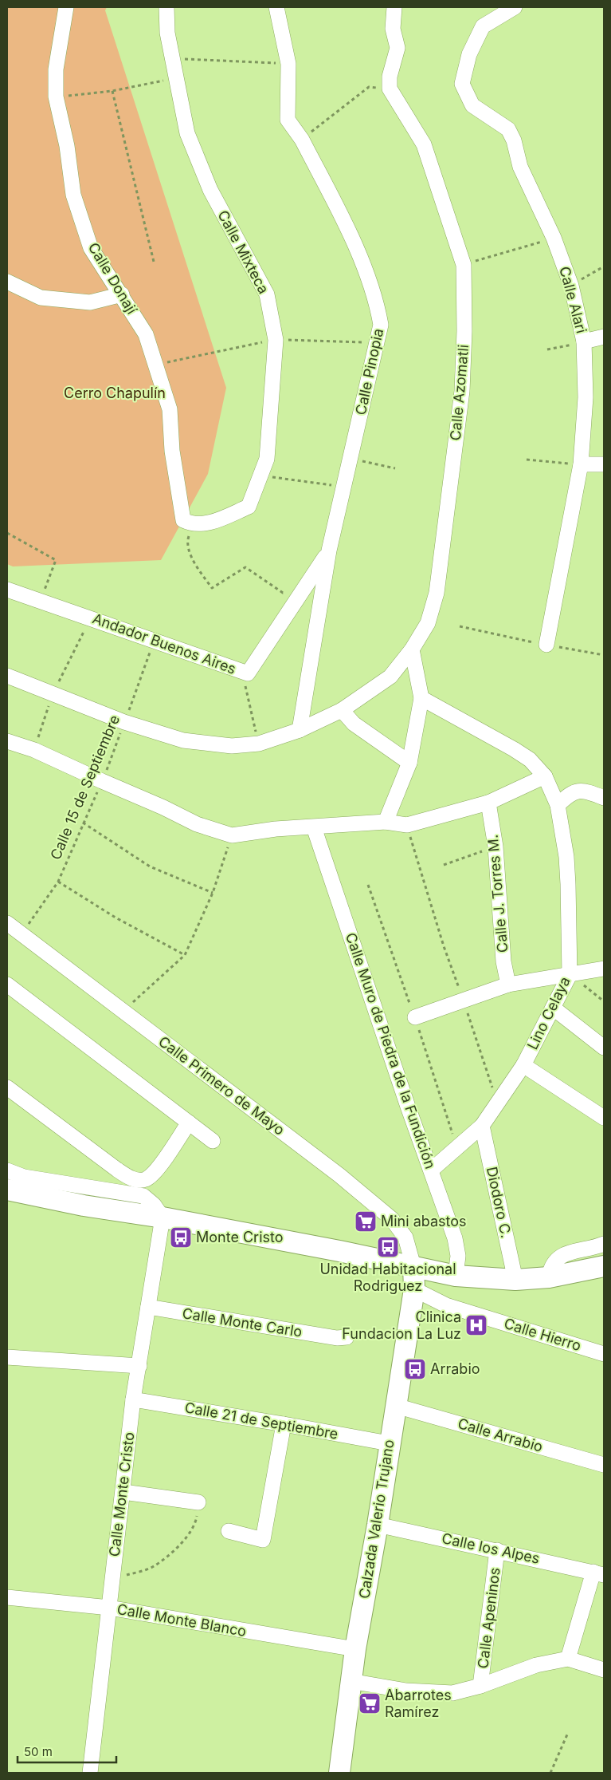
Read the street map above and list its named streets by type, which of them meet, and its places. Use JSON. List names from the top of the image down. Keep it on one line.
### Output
{"streets":{"street":["Calle Mixteca","Calle Donají","Calle Alari","Calle Pinopia","Calle Azomatli","Andador Buenos Aires","Calle J. Torres M.","Lino Celaya","Calle Muro de Piedra de la Fundición","Calle Primero de Mayo","Diodoro C.","Calle Monte Carlo","Calle Hierro","Calle 21 de Septiembre","Calle Arrabio","Calle Monte Cristo","Calzada Valerio Trujano","Calle los Alpes","Calle Apeninos","Calle Monte Blanco"],"path":["Calle 15 de Septiembre"]},"crossings":[["Calle Mixteca","Calle Donají"],["Calle Pinopia","Calle Azomatli"],["Calle Pinopia","Andador Buenos Aires"],["Calle Azomatli","Calle 15 de Septiembre"],["Andador Buenos Aires","Calle 15 de Septiembre"],["Calle 15 de Septiembre","Calle Primero de Mayo"],["Lino Celaya","Calle Muro de Piedra de la Fundición"],["Lino Celaya","Diodoro C."],["Calle Primero de Mayo","Calzada Valerio Trujano"],["Calle Monte Carlo","Calle Monte Cristo"],["Calle Hierro","Calzada Valerio Trujano"],["Calle 21 de Septiembre","Calle Monte Cristo"],["Calle 21 de Septiembre","Calzada Valerio Trujano"],["Calle Arrabio","Calzada Valerio Trujano"],["Calle Monte Cristo","Calle Monte Blanco"],["Calzada Valerio Trujano","Calle los Alpes"],["Calzada Valerio Trujano","Calle Monte Blanco"],["Calle los Alpes","Calle Apeninos"]],"parks":["Cerro Chapulín"],"places":{"supermarket":["Mini abastos","Abarrotes Ramírez"],"bus stop":["Monte Cristo","Unidad Habitacional Rodriguez","Arrabio"],"hospital":["Clinica Fundacion La Luz"]},"scale_bar":"50 m"}
